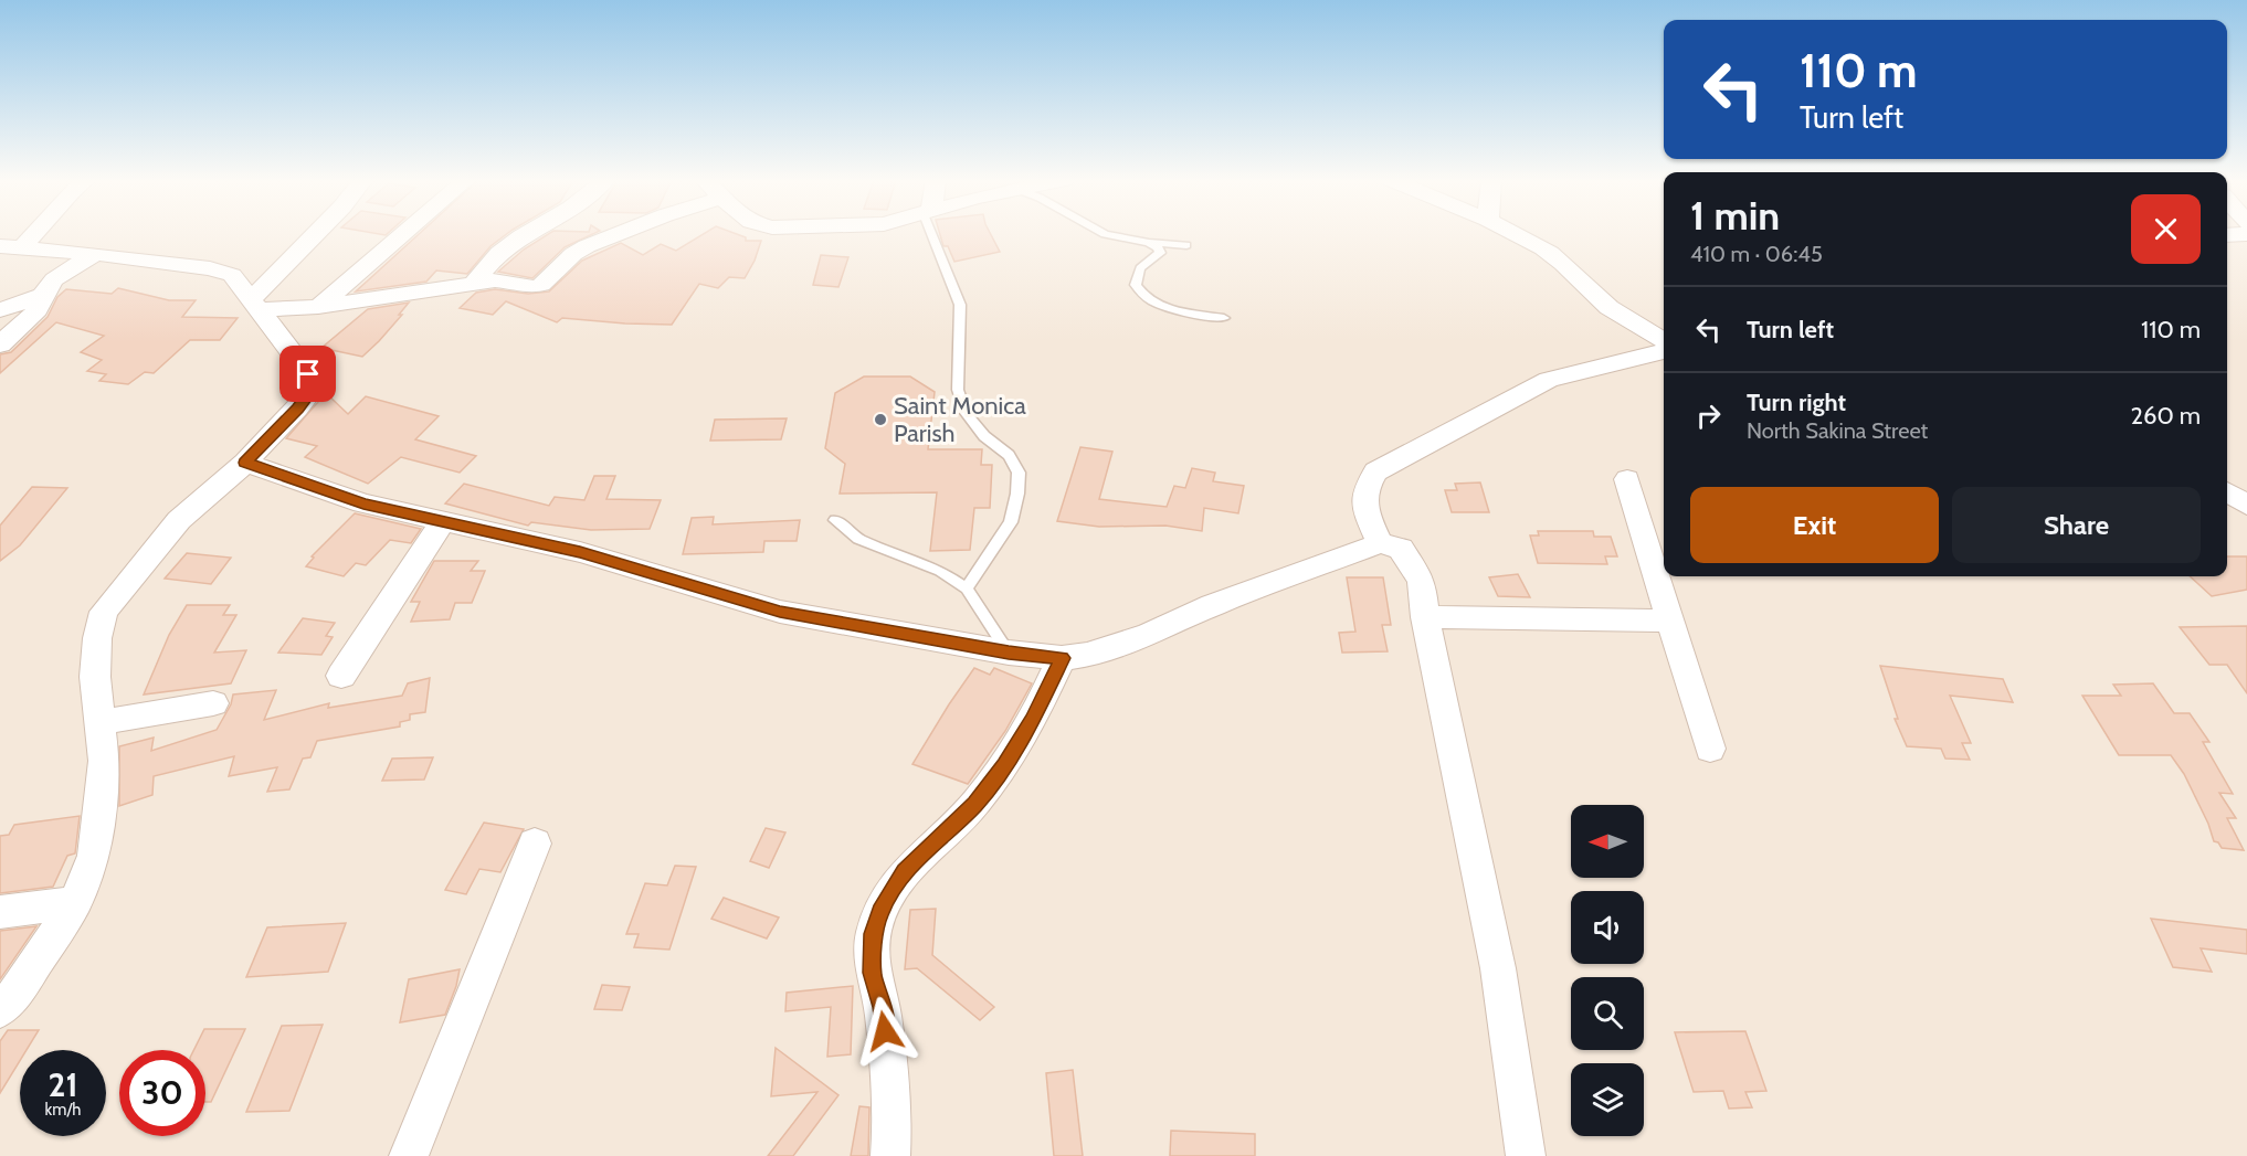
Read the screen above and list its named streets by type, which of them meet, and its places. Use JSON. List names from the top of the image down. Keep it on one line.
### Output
{"places":["Saint Monica Parish"],"north":"left","page":{"turn":["110 m","Turn left"],"heading":["1 min","410 m · 06:45"],"list":[{"name":"Turn left","value":"110 m"},{"name":"Turn right","note":"North Sakina Street","value":"260 m"}],"buttons":["Exit","Share"],"speed":"21 km/h","limit":"30"}}
